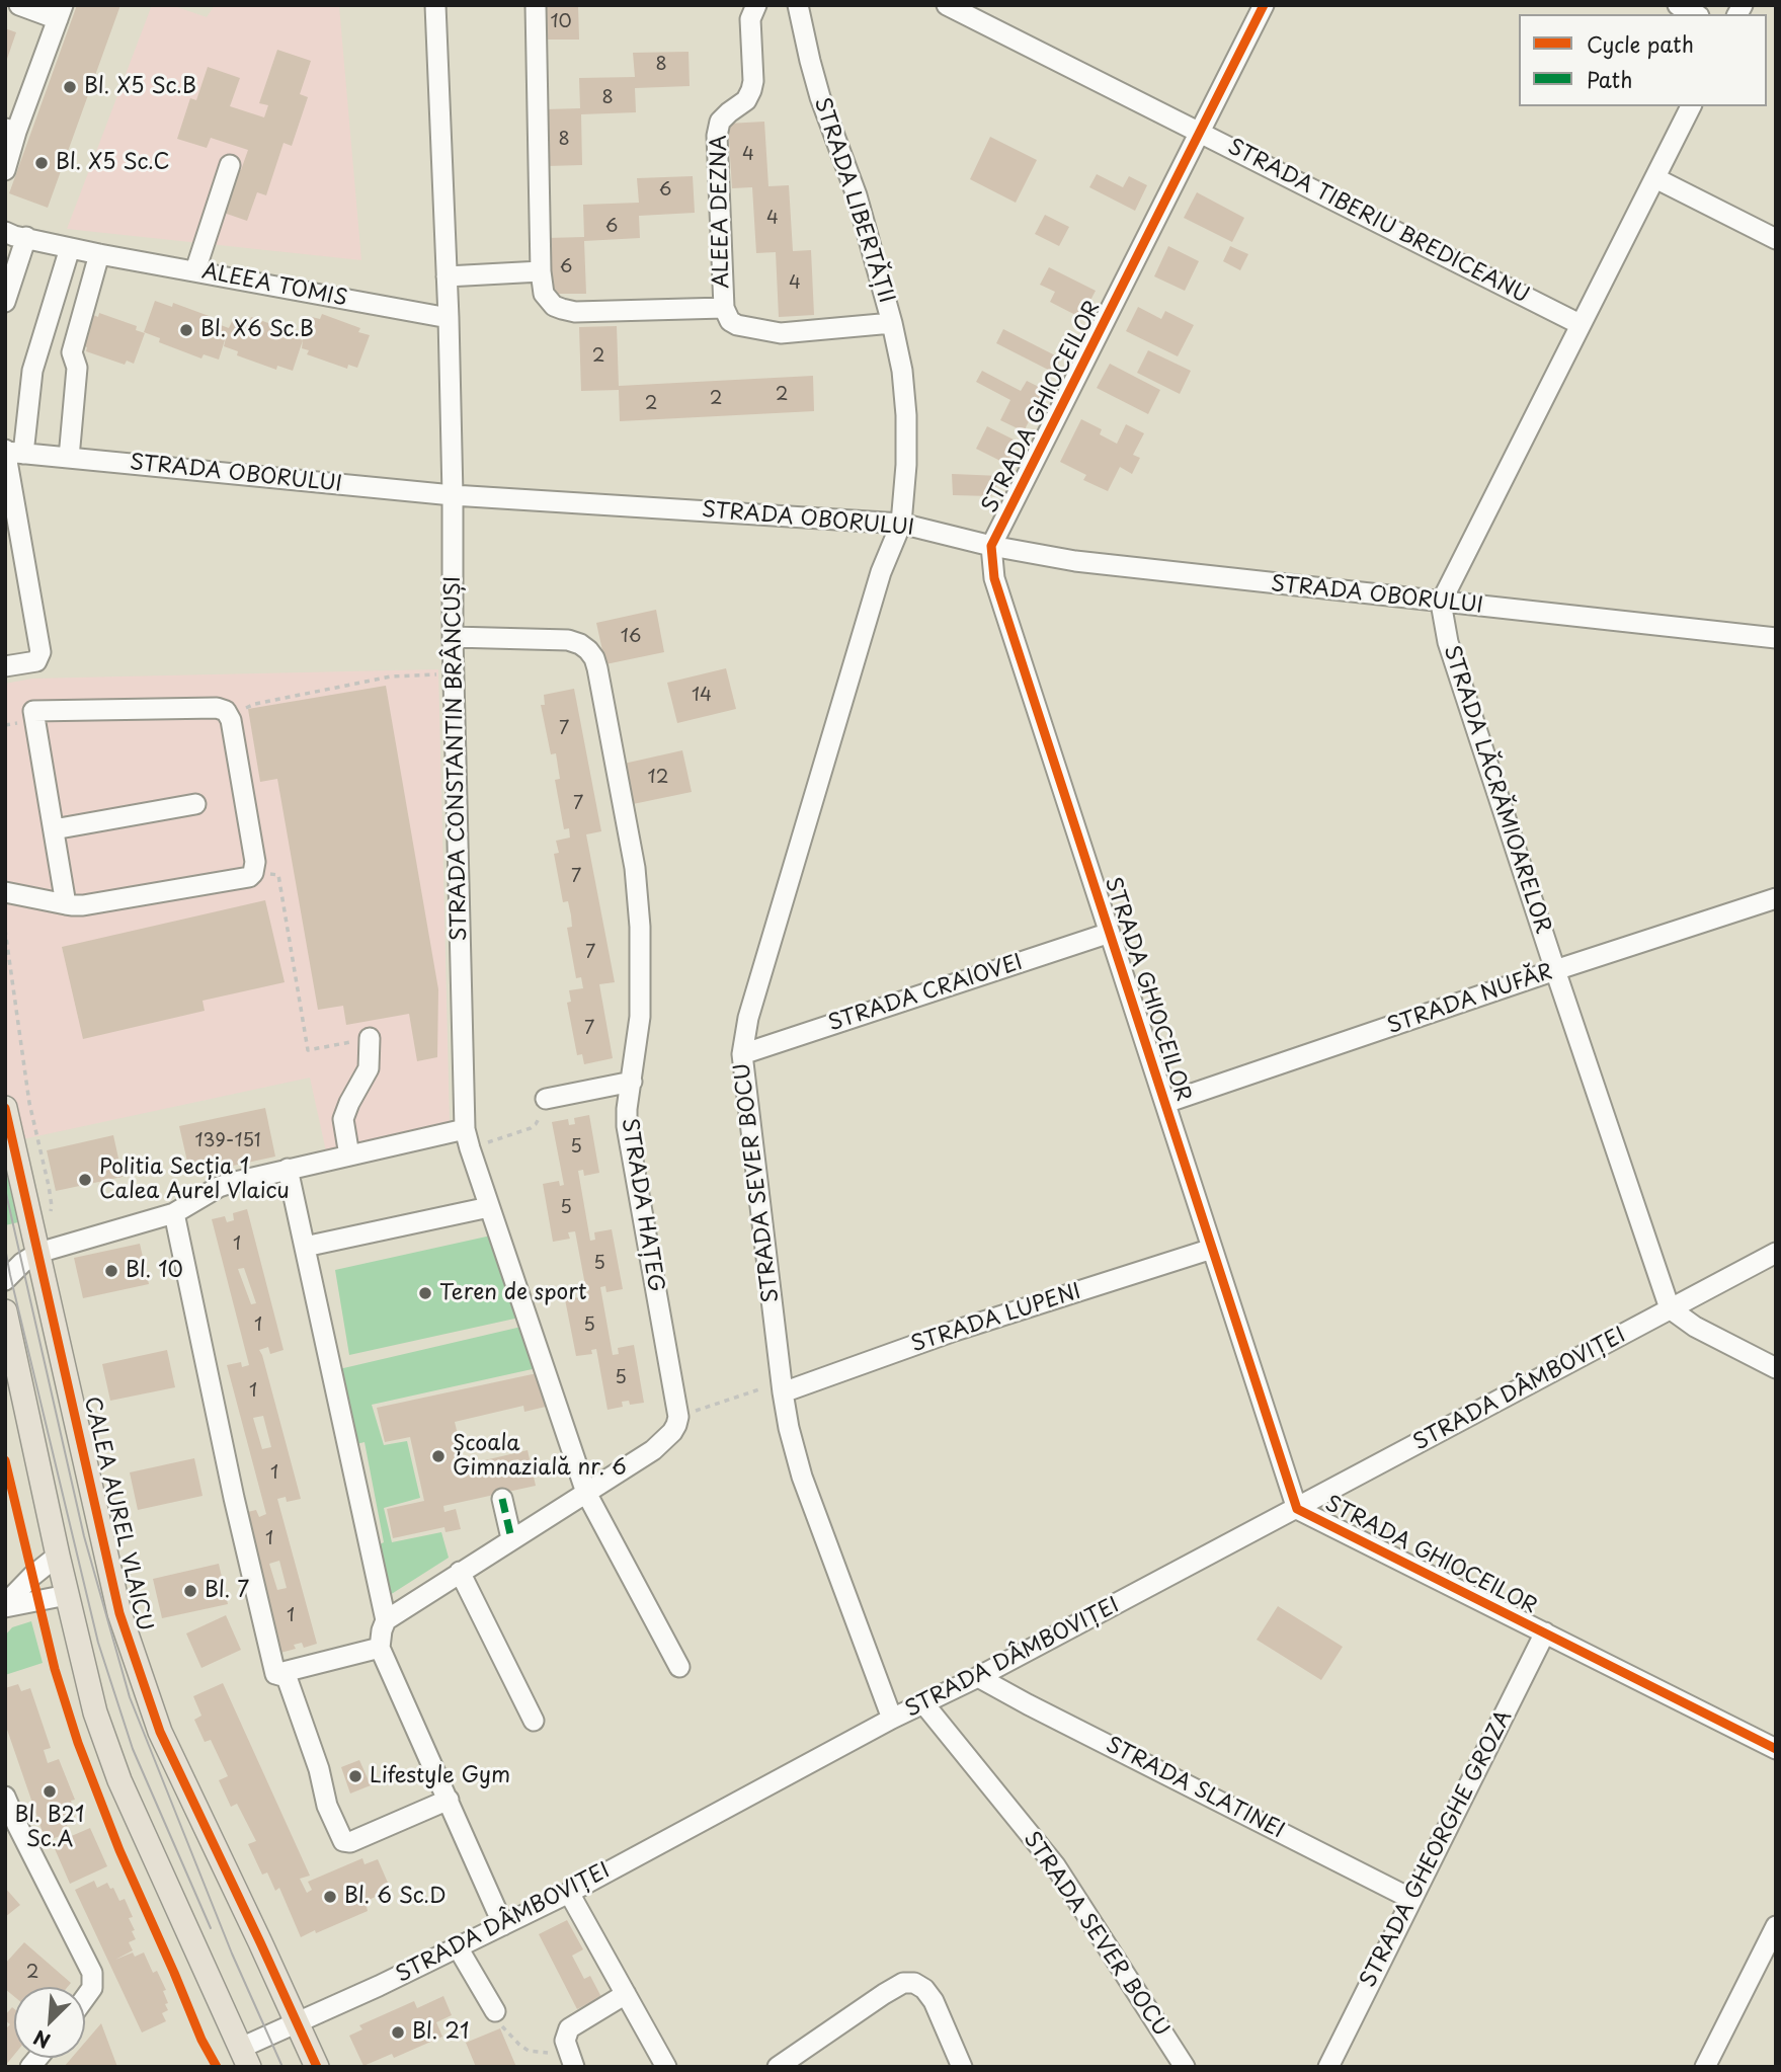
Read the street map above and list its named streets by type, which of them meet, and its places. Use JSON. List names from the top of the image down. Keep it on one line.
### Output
{"streets":{"main road":["CALEA AUREL VLAICU"],"street":["STRADA LIBERTĂȚII","ALEEA DEZNA","STRADA TIBERIU BREDICEANU","ALEEA TOMIS","STRADA GHIOCEILOR","STRADA OBORULUI","STRADA CONSTANTIN BRÂNCUȘI","STRADA LĂCRĂMIOARELOR","STRADA CRAIOVEI","STRADA NUFĂR","STRADA SEVER BOCU","STRADA HAȚEG","STRADA LUPENI","STRADA DÂMBOVIȚEI","STRADA SLATINEI","STRADA GHEORGHE GROZA"]},"crossings":[["STRADA LIBERTĂȚII","ALEEA DEZNA"],["STRADA LIBERTĂȚII","STRADA OBORULUI"],["STRADA LIBERTĂȚII","STRADA SEVER BOCU"],["STRADA TIBERIU BREDICEANU","STRADA GHIOCEILOR"],["ALEEA TOMIS","STRADA CONSTANTIN BRÂNCUȘI"],["STRADA GHIOCEILOR","STRADA OBORULUI"],["STRADA GHIOCEILOR","STRADA CRAIOVEI"],["STRADA GHIOCEILOR","STRADA NUFĂR"],["STRADA GHIOCEILOR","STRADA LUPENI"],["STRADA GHIOCEILOR","STRADA DÂMBOVIȚEI"],["STRADA GHIOCEILOR","STRADA GHEORGHE GROZA"],["STRADA OBORULUI","STRADA CONSTANTIN BRÂNCUȘI"],["STRADA OBORULUI","STRADA LĂCRĂMIOARELOR"],["STRADA OBORULUI","STRADA SEVER BOCU"],["STRADA CONSTANTIN BRÂNCUȘI","STRADA HAȚEG"],["STRADA LĂCRĂMIOARELOR","STRADA NUFĂR"],["STRADA LĂCRĂMIOARELOR","STRADA DÂMBOVIȚEI"],["STRADA CRAIOVEI","STRADA SEVER BOCU"],["STRADA SEVER BOCU","STRADA LUPENI"],["STRADA SEVER BOCU","STRADA DÂMBOVIȚEI"],["STRADA DÂMBOVIȚEI","CALEA AUREL VLAICU"],["STRADA DÂMBOVIȚEI","STRADA SLATINEI"],["STRADA SLATINEI","STRADA GHEORGHE GROZA"]],"places":["Bl. X5 Sc.B","Bl. X5 Sc.C","Bl. X6 Sc.B","Politia Secția 1 Calea Aurel Vlaicu","Bl. 10","Teren de sport","Școala Gimnazială nr. 6","Bl. 7","Lifestyle Gym","Bl. B21 Sc.A","Bl. 6 Sc.D","Bl. 21"],"house_numbers":["10","8","8","8","4","6","4","6","6","4","2","2","2","2","16","14","7","12","7","7","7","7","139-151","5","5","1","5","1","5","5","1","1","1","1","2"],"legend":["Cycle path","Path"],"north":"bottom left"}
